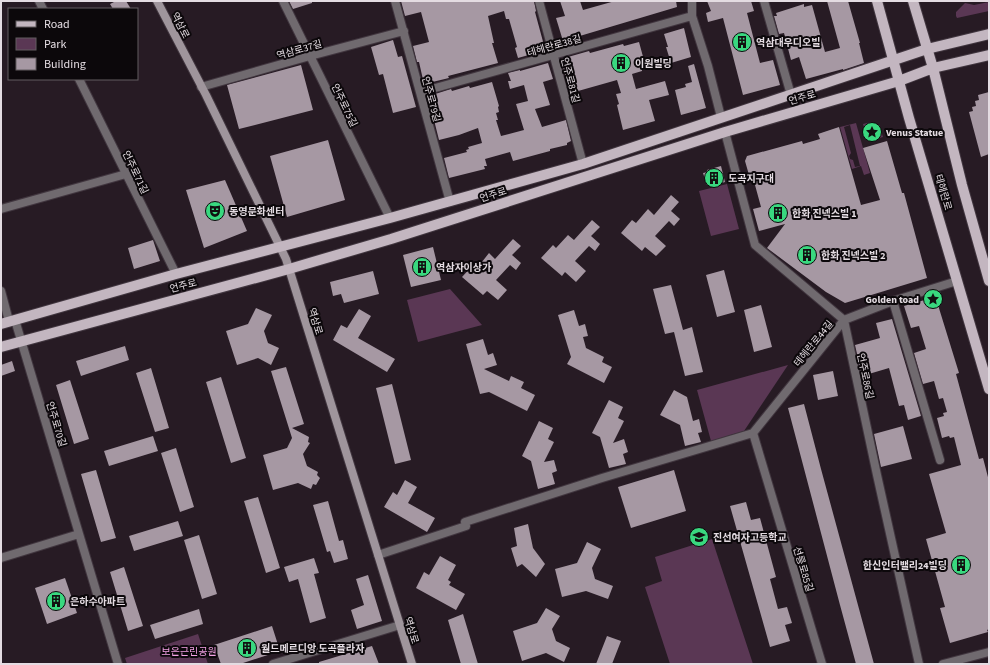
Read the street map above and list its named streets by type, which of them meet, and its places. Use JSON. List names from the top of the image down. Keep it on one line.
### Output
{"streets":{"main road":["역삼로","언주로","테헤란로"],"street":["테헤란로38길","역삼로37길","언주로81길","언주로79길","언주로75길","언주로71길","테헤란로44길","언주로86길","언주로70길","선릉로85길"]},"crossings":[["역삼로","역삼로37길"],["역삼로","언주로"],["테헤란로38길","언주로81길"],["테헤란로38길","언주로79길"],["역삼로37길","언주로79길"],["역삼로37길","언주로75길"],["언주로81길","언주로"],["언주로","언주로79길"],["언주로","언주로75길"],["언주로","언주로71길"],["언주로","테헤란로"],["언주로","언주로70길"],["테헤란로","테헤란로44길"],["테헤란로44길","언주로86길"],["테헤란로44길","선릉로85길"]],"parks":["보은근린공원"],"places":{"building":["역삼대우디오빌","이원빌딩","도곡지구대","한화 진넥스빌 1","한화 진넥스빌 2","역삼자이상가","한신인터밸리24빌딩","은하수아파트","월드메르디앙 도곡플라자"],"place":["Venus Statue","Golden toad"],"theatre":["동영문화센터"],"school or university":["진선여자고등학교"]},"legend":["Road","Park","Building"]}
